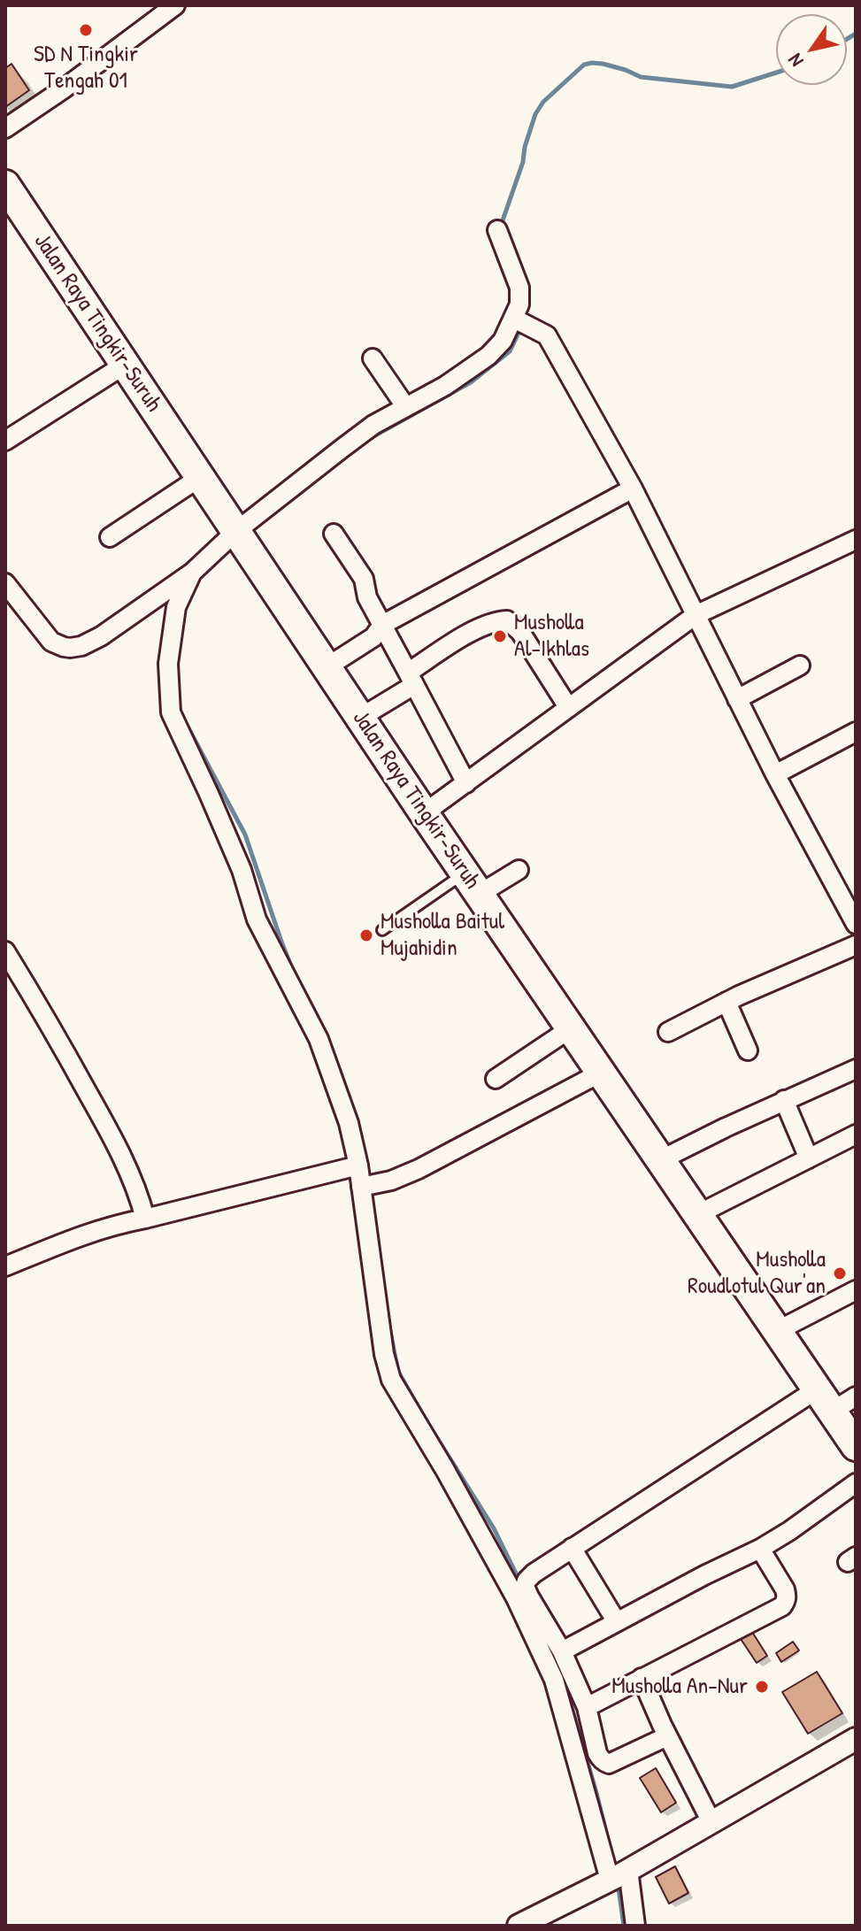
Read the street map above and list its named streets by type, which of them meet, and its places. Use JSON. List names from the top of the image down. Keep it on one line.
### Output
{"streets":{"main road":["Jalan Raya Tingkir-Suruh"]},"places":["SD N Tingkir Tengah 01","Musholla Al-Ikhlas","Musholla Baitul Mujahidin","Musholla Roudlotul Qur'an","Musholla An-Nur"],"north":"bottom left"}
